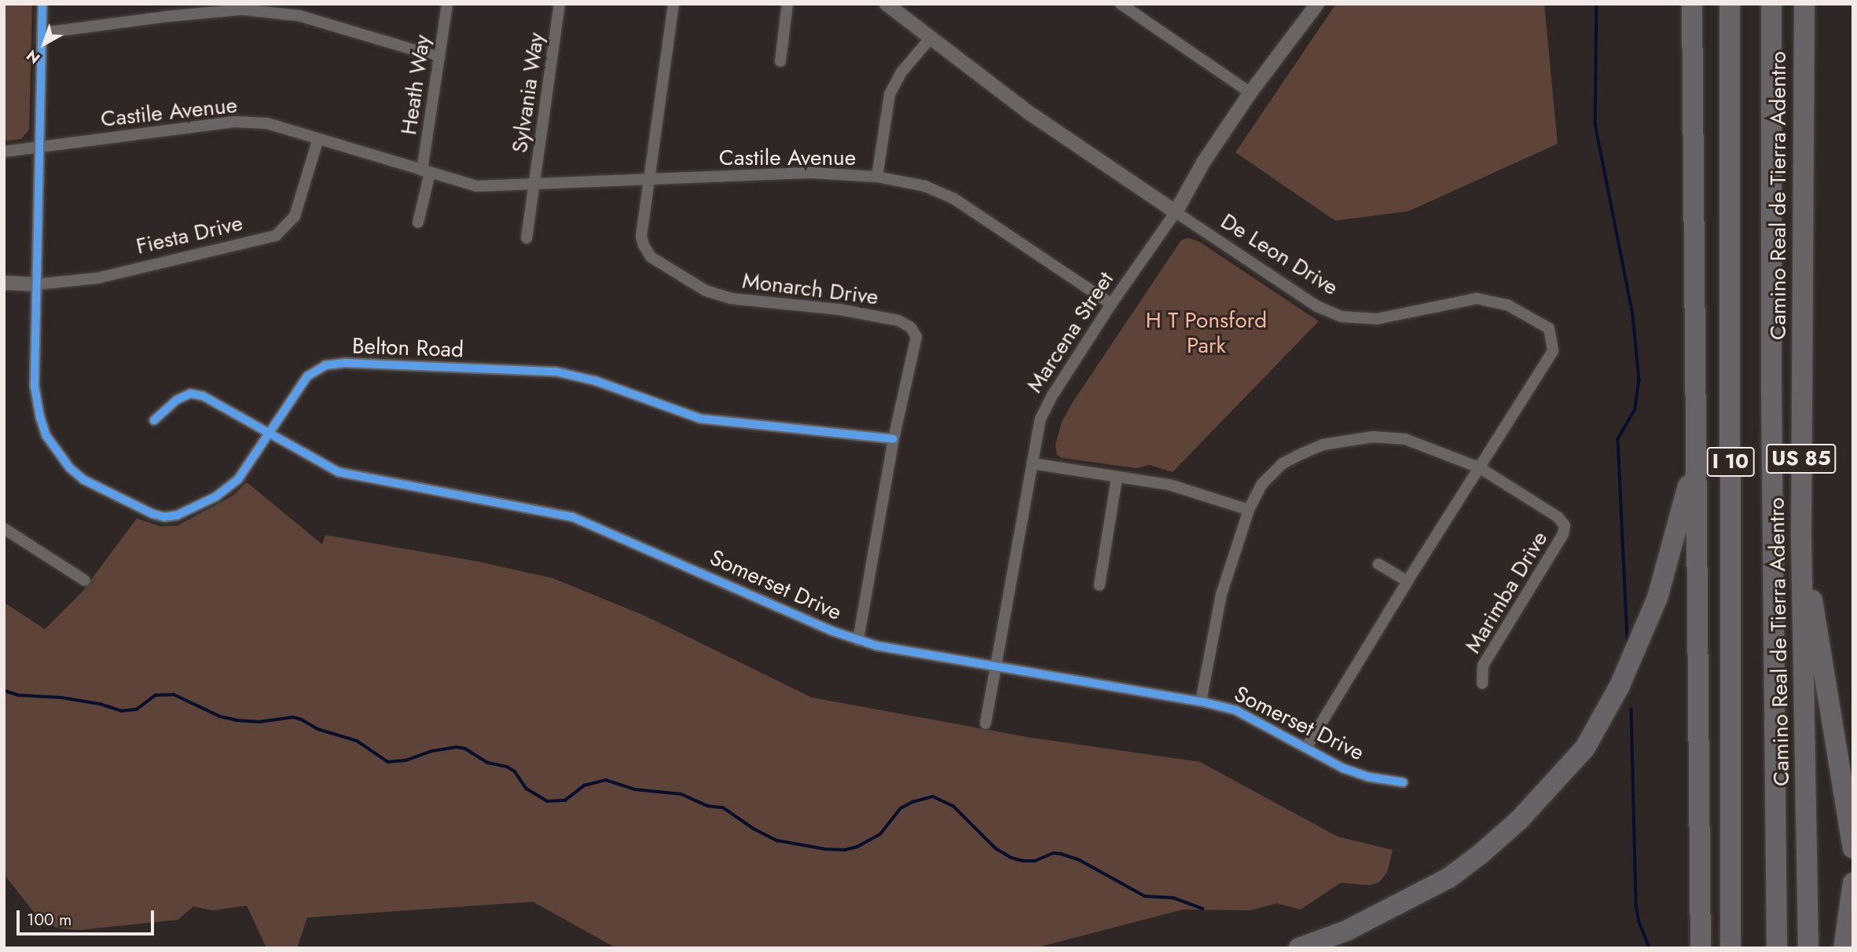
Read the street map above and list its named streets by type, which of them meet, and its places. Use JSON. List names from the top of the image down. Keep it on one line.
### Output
{"streets":{"highway":["Camino Real de Tierra Adentro","US 85","I 10"],"street":["Heath Way","Sylvania Way","Castile Avenue","Fiesta Drive","De Leon Drive","Monarch Drive","Marcena Street","Belton Road","Somerset Drive","Marimba Drive"]},"crossings":[["Heath Way","Castile Avenue"],["Sylvania Way","Castile Avenue"],["Castile Avenue","Fiesta Drive"],["Castile Avenue","Monarch Drive"],["Castile Avenue","Marcena Street"],["Castile Avenue","Belton Road"],["Fiesta Drive","Belton Road"],["De Leon Drive","Marcena Street"],["De Leon Drive","Somerset Drive"],["De Leon Drive","Marimba Drive"],["Monarch Drive","Belton Road"],["Monarch Drive","Somerset Drive"],["Marcena Street","Somerset Drive"],["Belton Road","Somerset Drive"],["Somerset Drive","Marimba Drive"]],"parks":["H T Ponsford Park"],"scale_bar":"100 m","north":"bottom left"}
